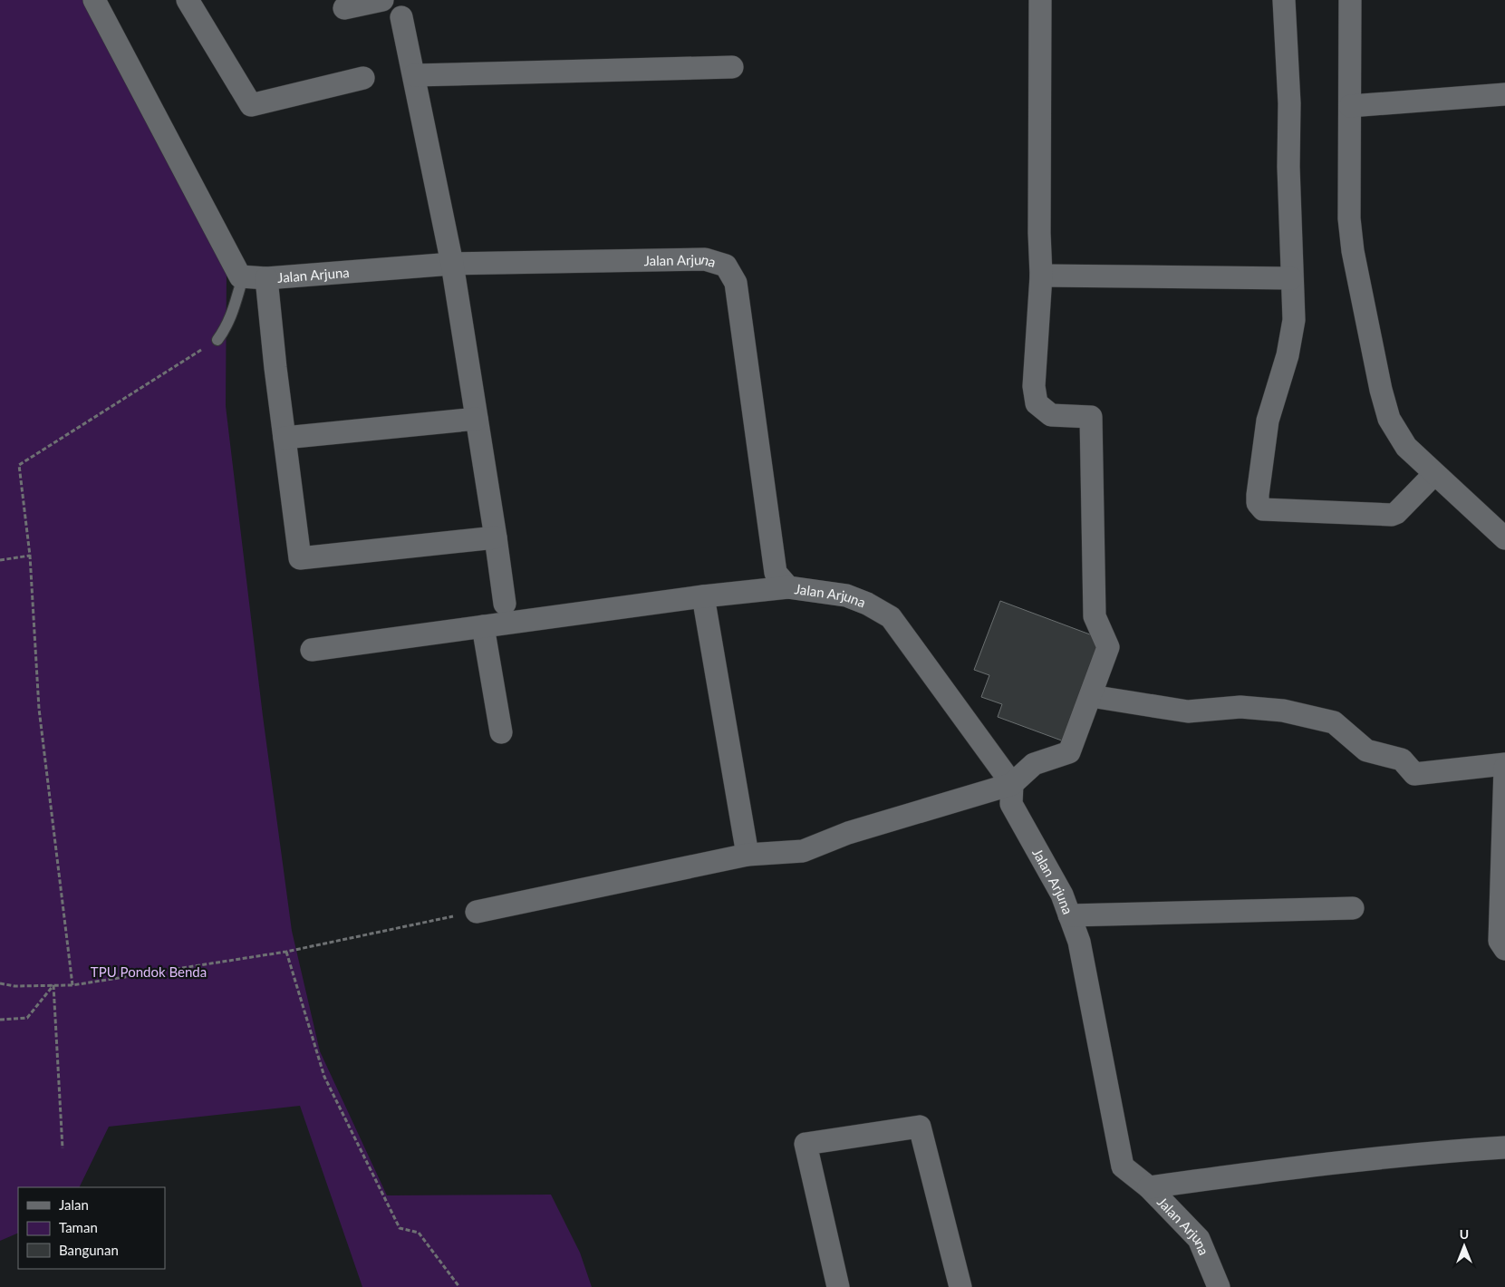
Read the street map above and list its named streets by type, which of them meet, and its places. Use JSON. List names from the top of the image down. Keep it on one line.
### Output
{"streets":{"street":["Jalan Arjuna"]},"parks":["TPU Pondok Benda"],"legend":["Jalan","Taman","Bangunan"],"north":"top"}
